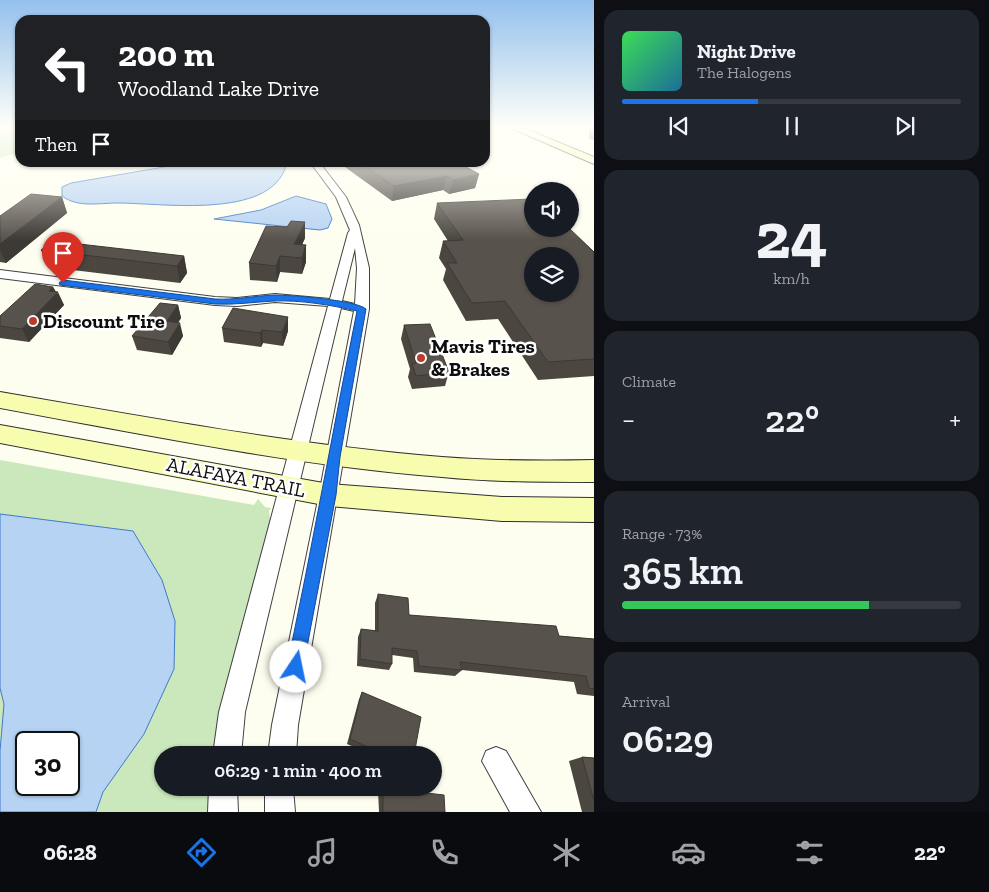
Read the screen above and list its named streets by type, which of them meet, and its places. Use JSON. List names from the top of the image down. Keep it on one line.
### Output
{"streets":{"main road":["ALAFAYA TRAIL"]},"places":["Discount Tire","Mavis Tires & Brakes"],"page":{"turn":["200 m","Woodland Lake Drive"],"song":["Night Drive","The Halogens"],"then":"Then","tile":[["24","km/h"],"Climate",["Range · 73%","365 km"],["Arrival","06:29"]],"heat":["−","22°","+"],"limit":"30","trip":"06:29 · 1 min · 400 m","tabs":["06:28","22°"]}}
